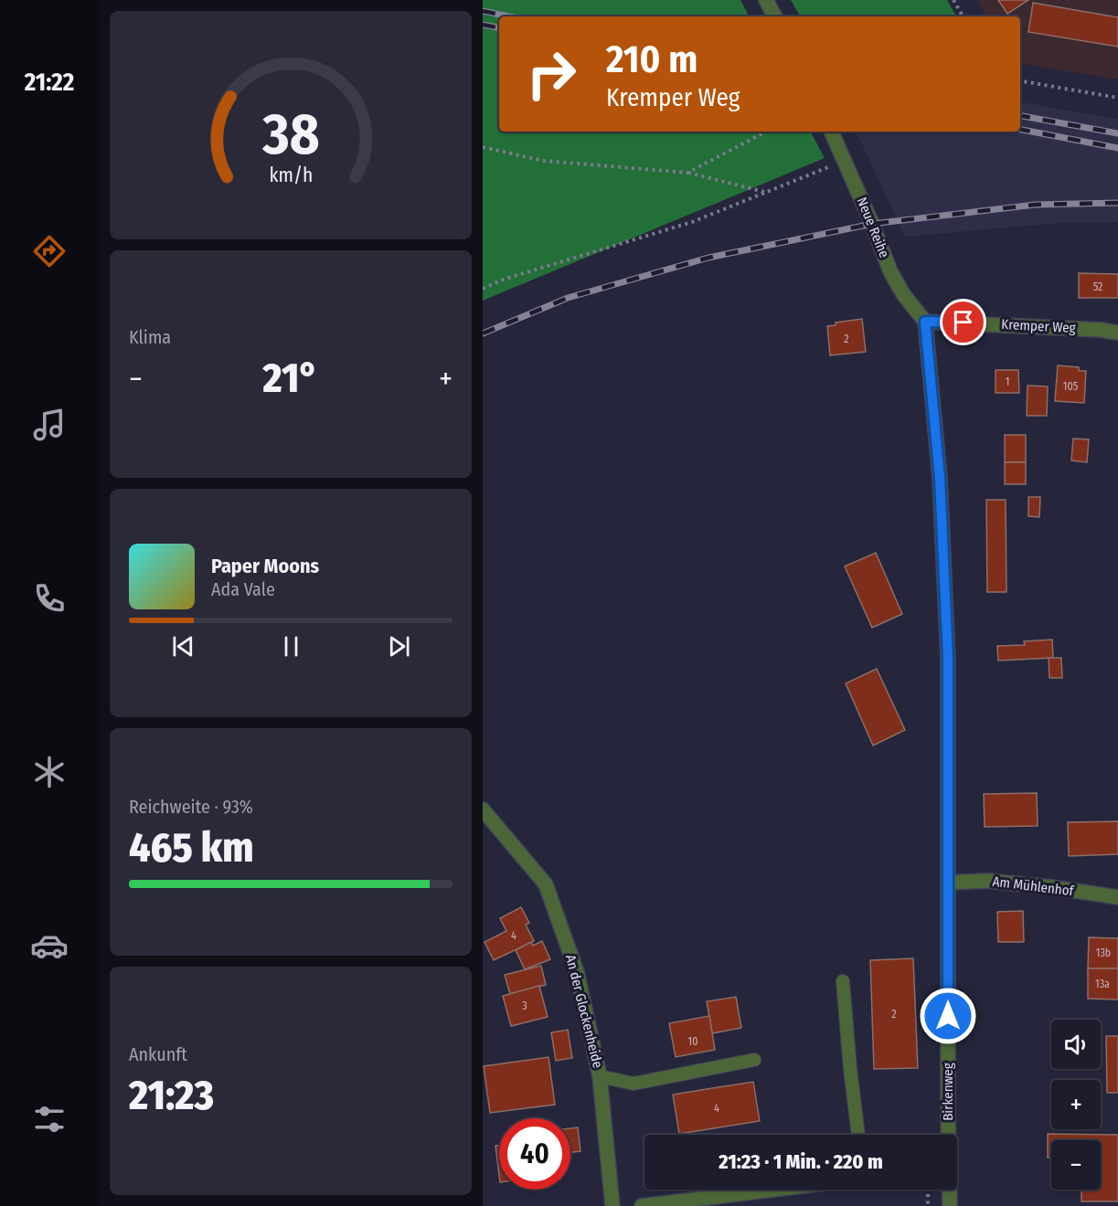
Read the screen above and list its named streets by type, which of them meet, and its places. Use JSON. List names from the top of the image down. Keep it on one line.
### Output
{"streets":{"street":["Neue Reihe","Kremper Weg","Am Mühlenhof","An der Glockenheide","Birkenweg"]},"crossings":[["Neue Reihe","Kremper Weg"],["Neue Reihe","Birkenweg"],["Kremper Weg","Birkenweg"],["Am Mühlenhof","Birkenweg"]],"house_numbers":["52","2","1","105","4","13b","13a","3","2","10","4"],"page":{"tabs":"21:22","turn":["210 m","Kremper Weg"],"tile":["Klima",["Reichweite · 93%","465 km"],["Ankunft","21:23"]],"heat":["−","21°","+"],"song":["Paper Moons","Ada Vale"],"map_buttons":["+","−"],"limit":"40","trip":"21:23 · 1 Min. · 220 m","gauge":["38","km/h"]}}
